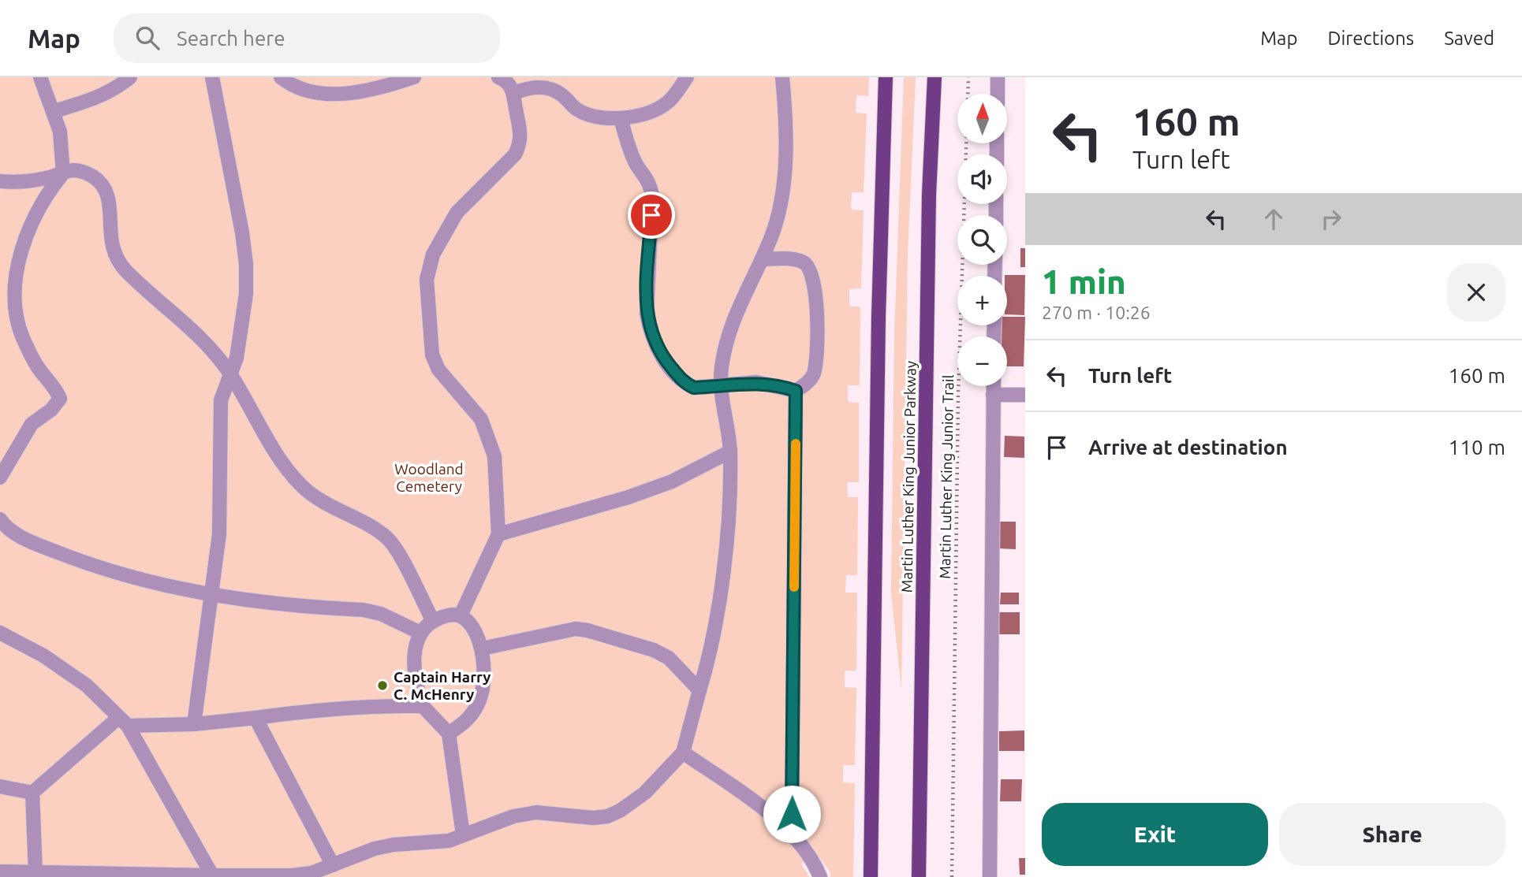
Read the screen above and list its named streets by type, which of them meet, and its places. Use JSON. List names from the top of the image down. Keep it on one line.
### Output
{"streets":{"main road":["Martin Luther King Junior Parkway"],"path":["Martin Luther King Junior Trail"]},"parks":["Woodland Cemetery"],"places":["Captain Harry C. McHenry"],"north":"top","page":{"header":"Map","search":"Search here","nav":["Map","Directions","Saved"],"turn":["160 m","Turn left"],"map_buttons":["+","−"],"heading":["1 min","270 m · 10:26"],"list":[{"name":"Turn left","value":"160 m"},{"name":"Arrive at destination","value":"110 m"}],"buttons":["Exit","Share"]}}
